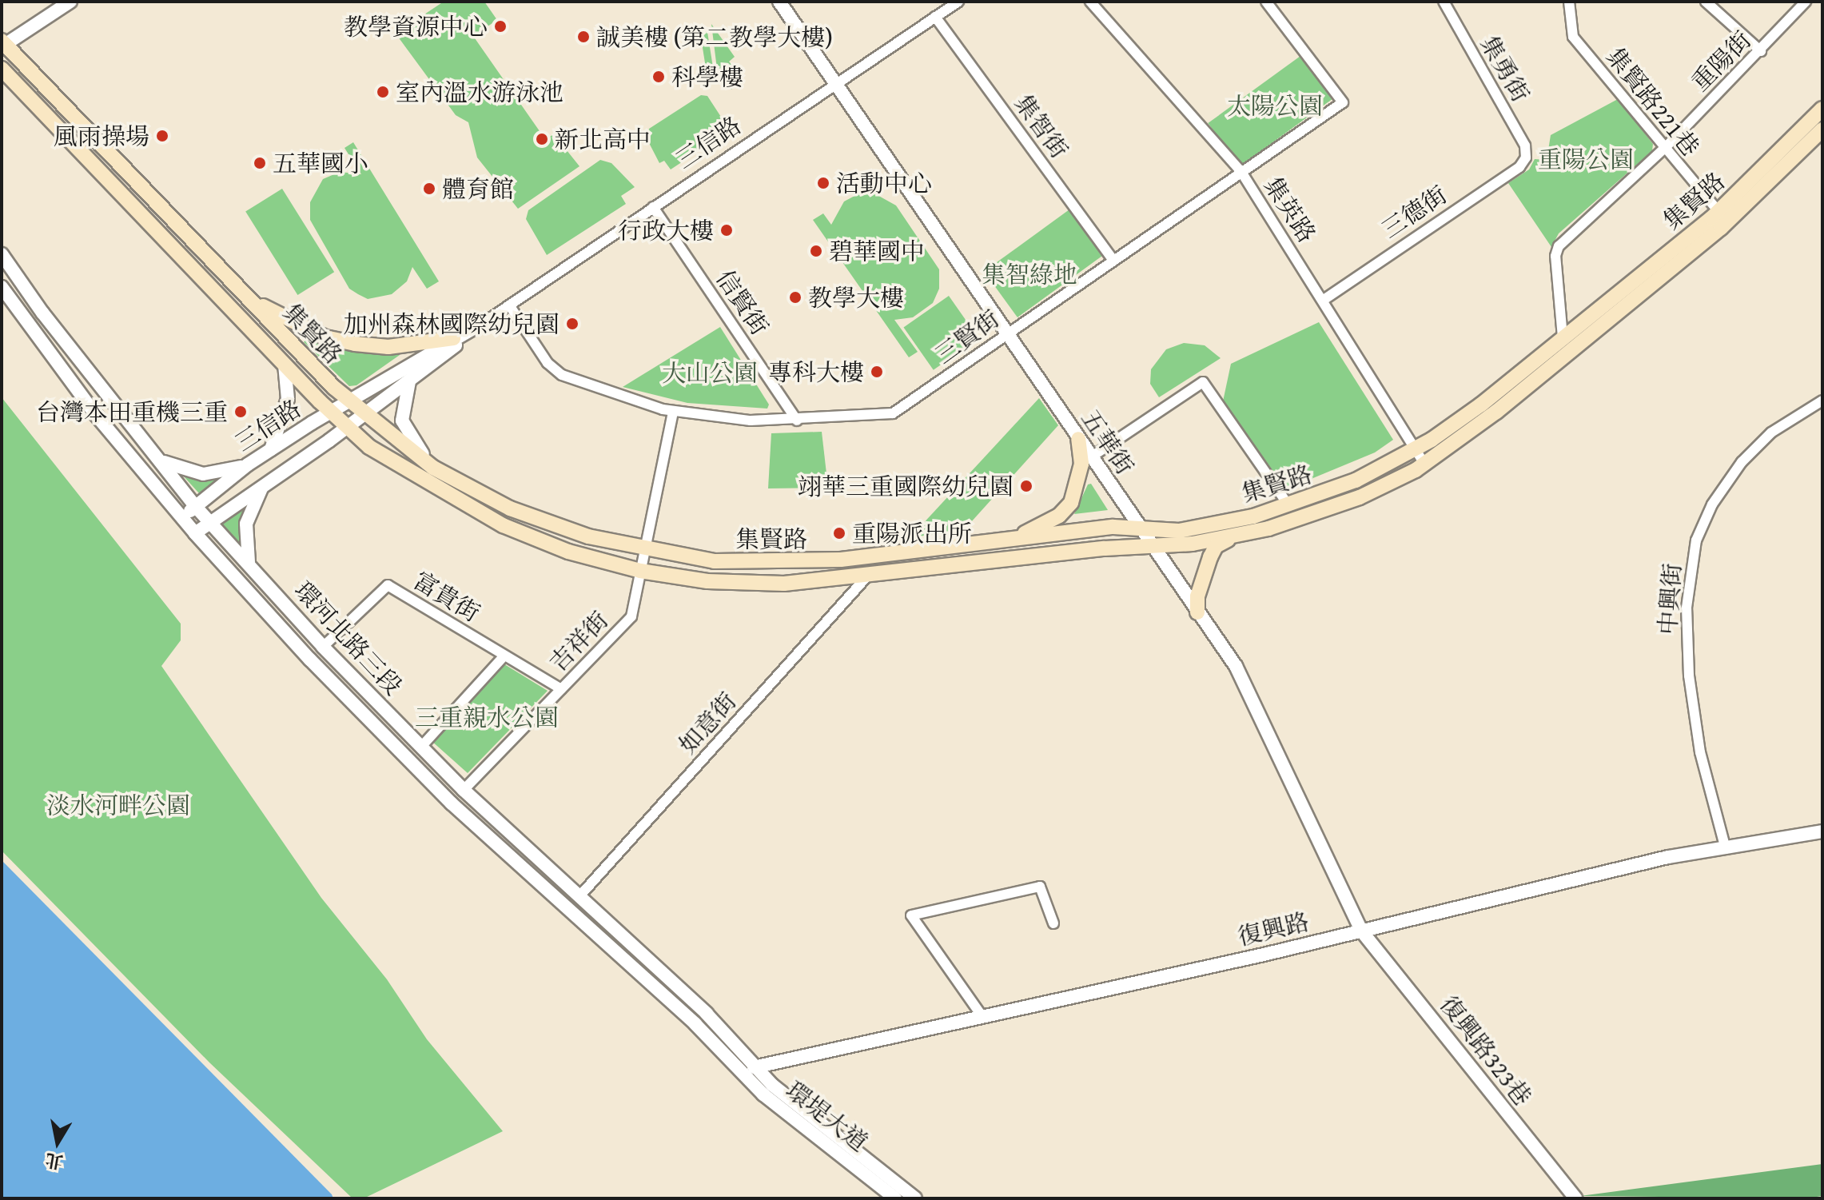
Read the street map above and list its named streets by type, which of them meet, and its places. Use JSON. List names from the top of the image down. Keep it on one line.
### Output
{"streets":{"main road":["集賢路"],"street":["重陽街","集勇街","集賢路221巷","集智街","三信路","集英路","三德街","信賢街","三賢街","五華街","富貴街","中興街","環河北路三段","吉祥街","如意街","復興路","復興路323巷","環堤大道"]},"crossings":[["重陽街","集賢路221巷"],["重陽街","集賢路"],["集勇街","三德街"],["集賢路221巷","集賢路"],["集智街","三信路"],["集智街","三賢街"],["三信路","集賢路"],["三信路","信賢街"],["三信路","三賢街"],["三信路","五華街"],["三信路","環河北路三段"],["集賢路","集英路"],["集賢路","五華街"],["集賢路","吉祥街"],["集賢路","如意街"],["集英路","三德街"],["集英路","三賢街"],["信賢街","三賢街"],["三賢街","五華街"],["三賢街","吉祥街"],["五華街","復興路"],["五華街","復興路323巷"],["富貴街","環河北路三段"],["富貴街","吉祥街"],["中興街","復興路"],["環河北路三段","吉祥街"],["環河北路三段","如意街"],["環河北路三段","復興路"],["環河北路三段","環堤大道"],["復興路","復興路323巷"],["復興路","環堤大道"]],"parks":["太陽公園","重陽公園","集智綠地","大山公園","三重親水公園","淡水河畔公園"],"places":["教學資源中心","誠美樓 (第二教學大樓)","科學樓","室內溫水游泳池","風雨操場","新北高中","五華國小","活動中心","體育館","行政大樓","碧華國中","教學大樓","加州森林國際幼兒園","專科大樓","台灣本田重機三重","翊華三重國際幼兒園","重陽派出所"],"north":"bottom"}
